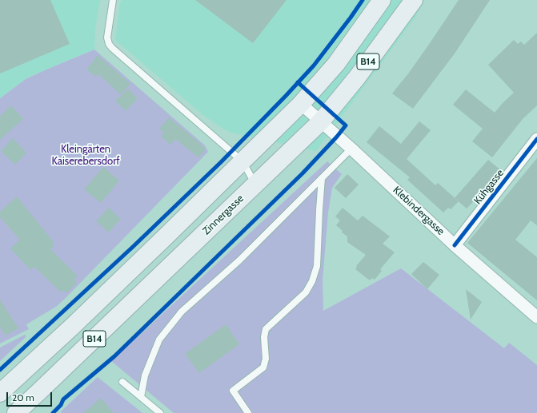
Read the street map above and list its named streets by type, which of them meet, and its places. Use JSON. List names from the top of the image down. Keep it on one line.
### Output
{"streets":{"main road":["B14","Zinnergasse"],"street":["Kühgasse","Klebindergasse"]},"crossings":[["B14","Klebindergasse"],["Kühgasse","Klebindergasse"],["Klebindergasse","Zinnergasse"]],"parks":["Kleingärten Kaiserebersdorf"],"scale_bar":"20 m"}
